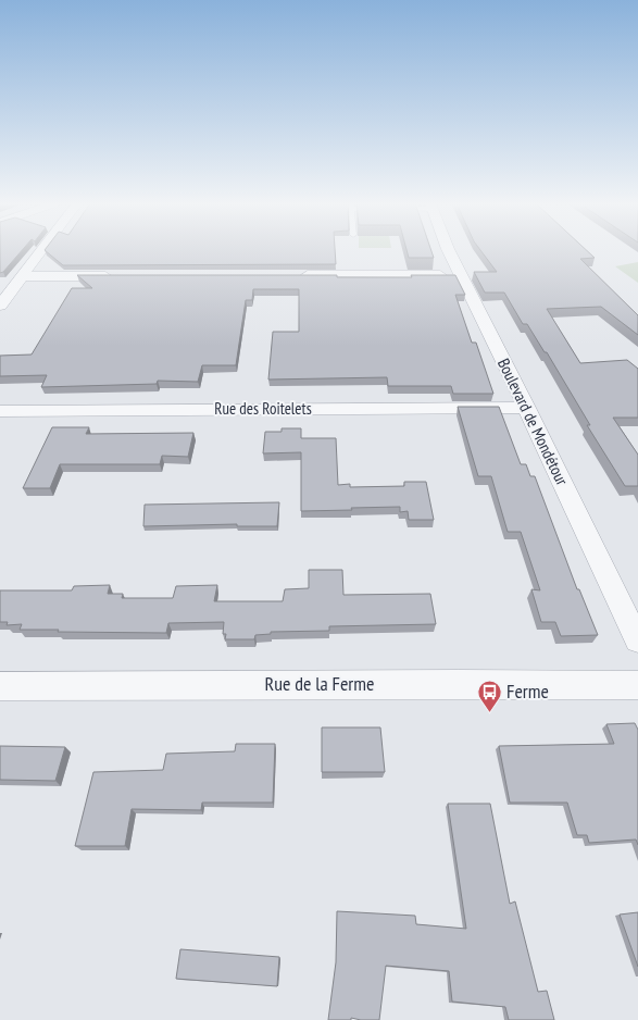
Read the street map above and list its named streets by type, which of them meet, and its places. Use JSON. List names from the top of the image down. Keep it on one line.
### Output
{"streets":{"street":["Rue des Roitelets","Boulevard de Mondétour","Rue de la Ferme"]},"crossings":[["Rue des Roitelets","Boulevard de Mondétour"]],"places":{"bus stop":["Ferme"]}}
